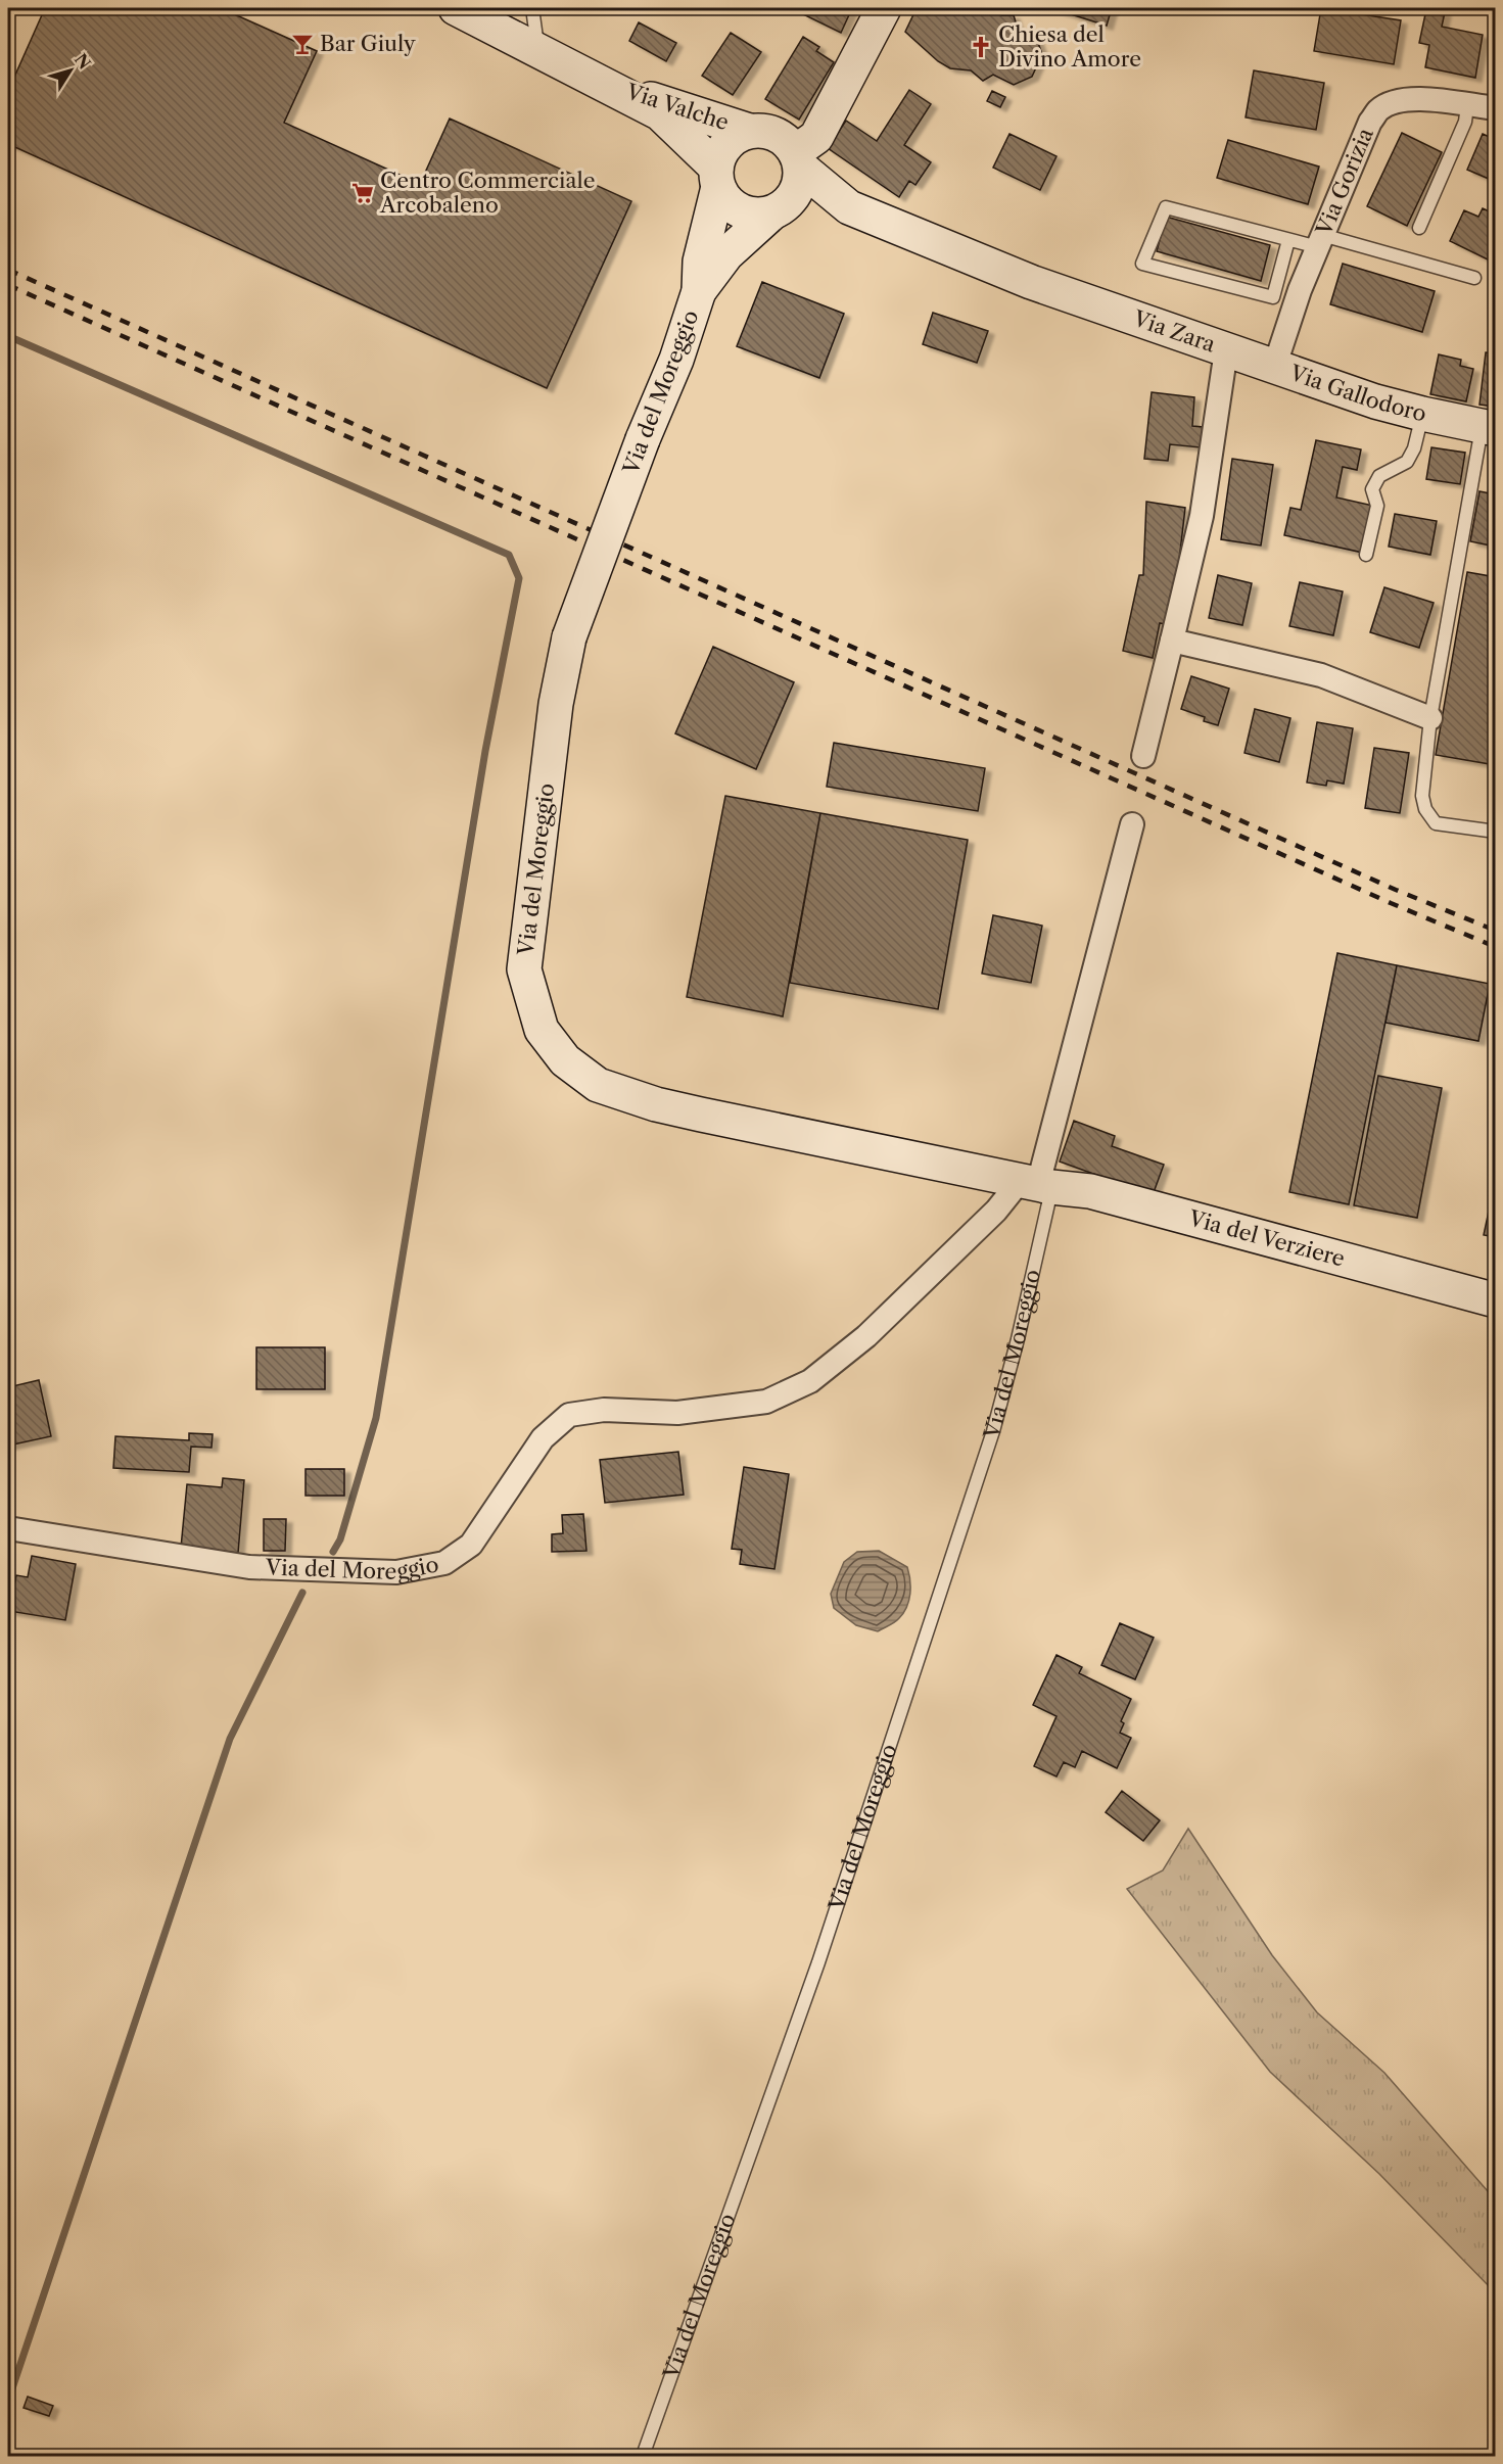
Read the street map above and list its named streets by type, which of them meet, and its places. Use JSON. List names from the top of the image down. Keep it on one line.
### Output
{"streets":{"street":["Via Valche","Via Gorizia","Via Zara","Via del Moreggio","Via Gallodoro","Via del Verziere"]},"crossings":[["Via Valche","Via Zara"],["Via Valche","Via del Moreggio"],["Via Gorizia","Via Gallodoro"],["Via Zara","Via del Moreggio"],["Via Zara","Via Gallodoro"],["Via del Moreggio","Via del Verziere"]],"places":{"bar":["Bar Giuly"],"church":["Chiesa del Divino Amore"],"supermarket":["Centro Commerciale Arcobaleno"]},"north":"top right"}
